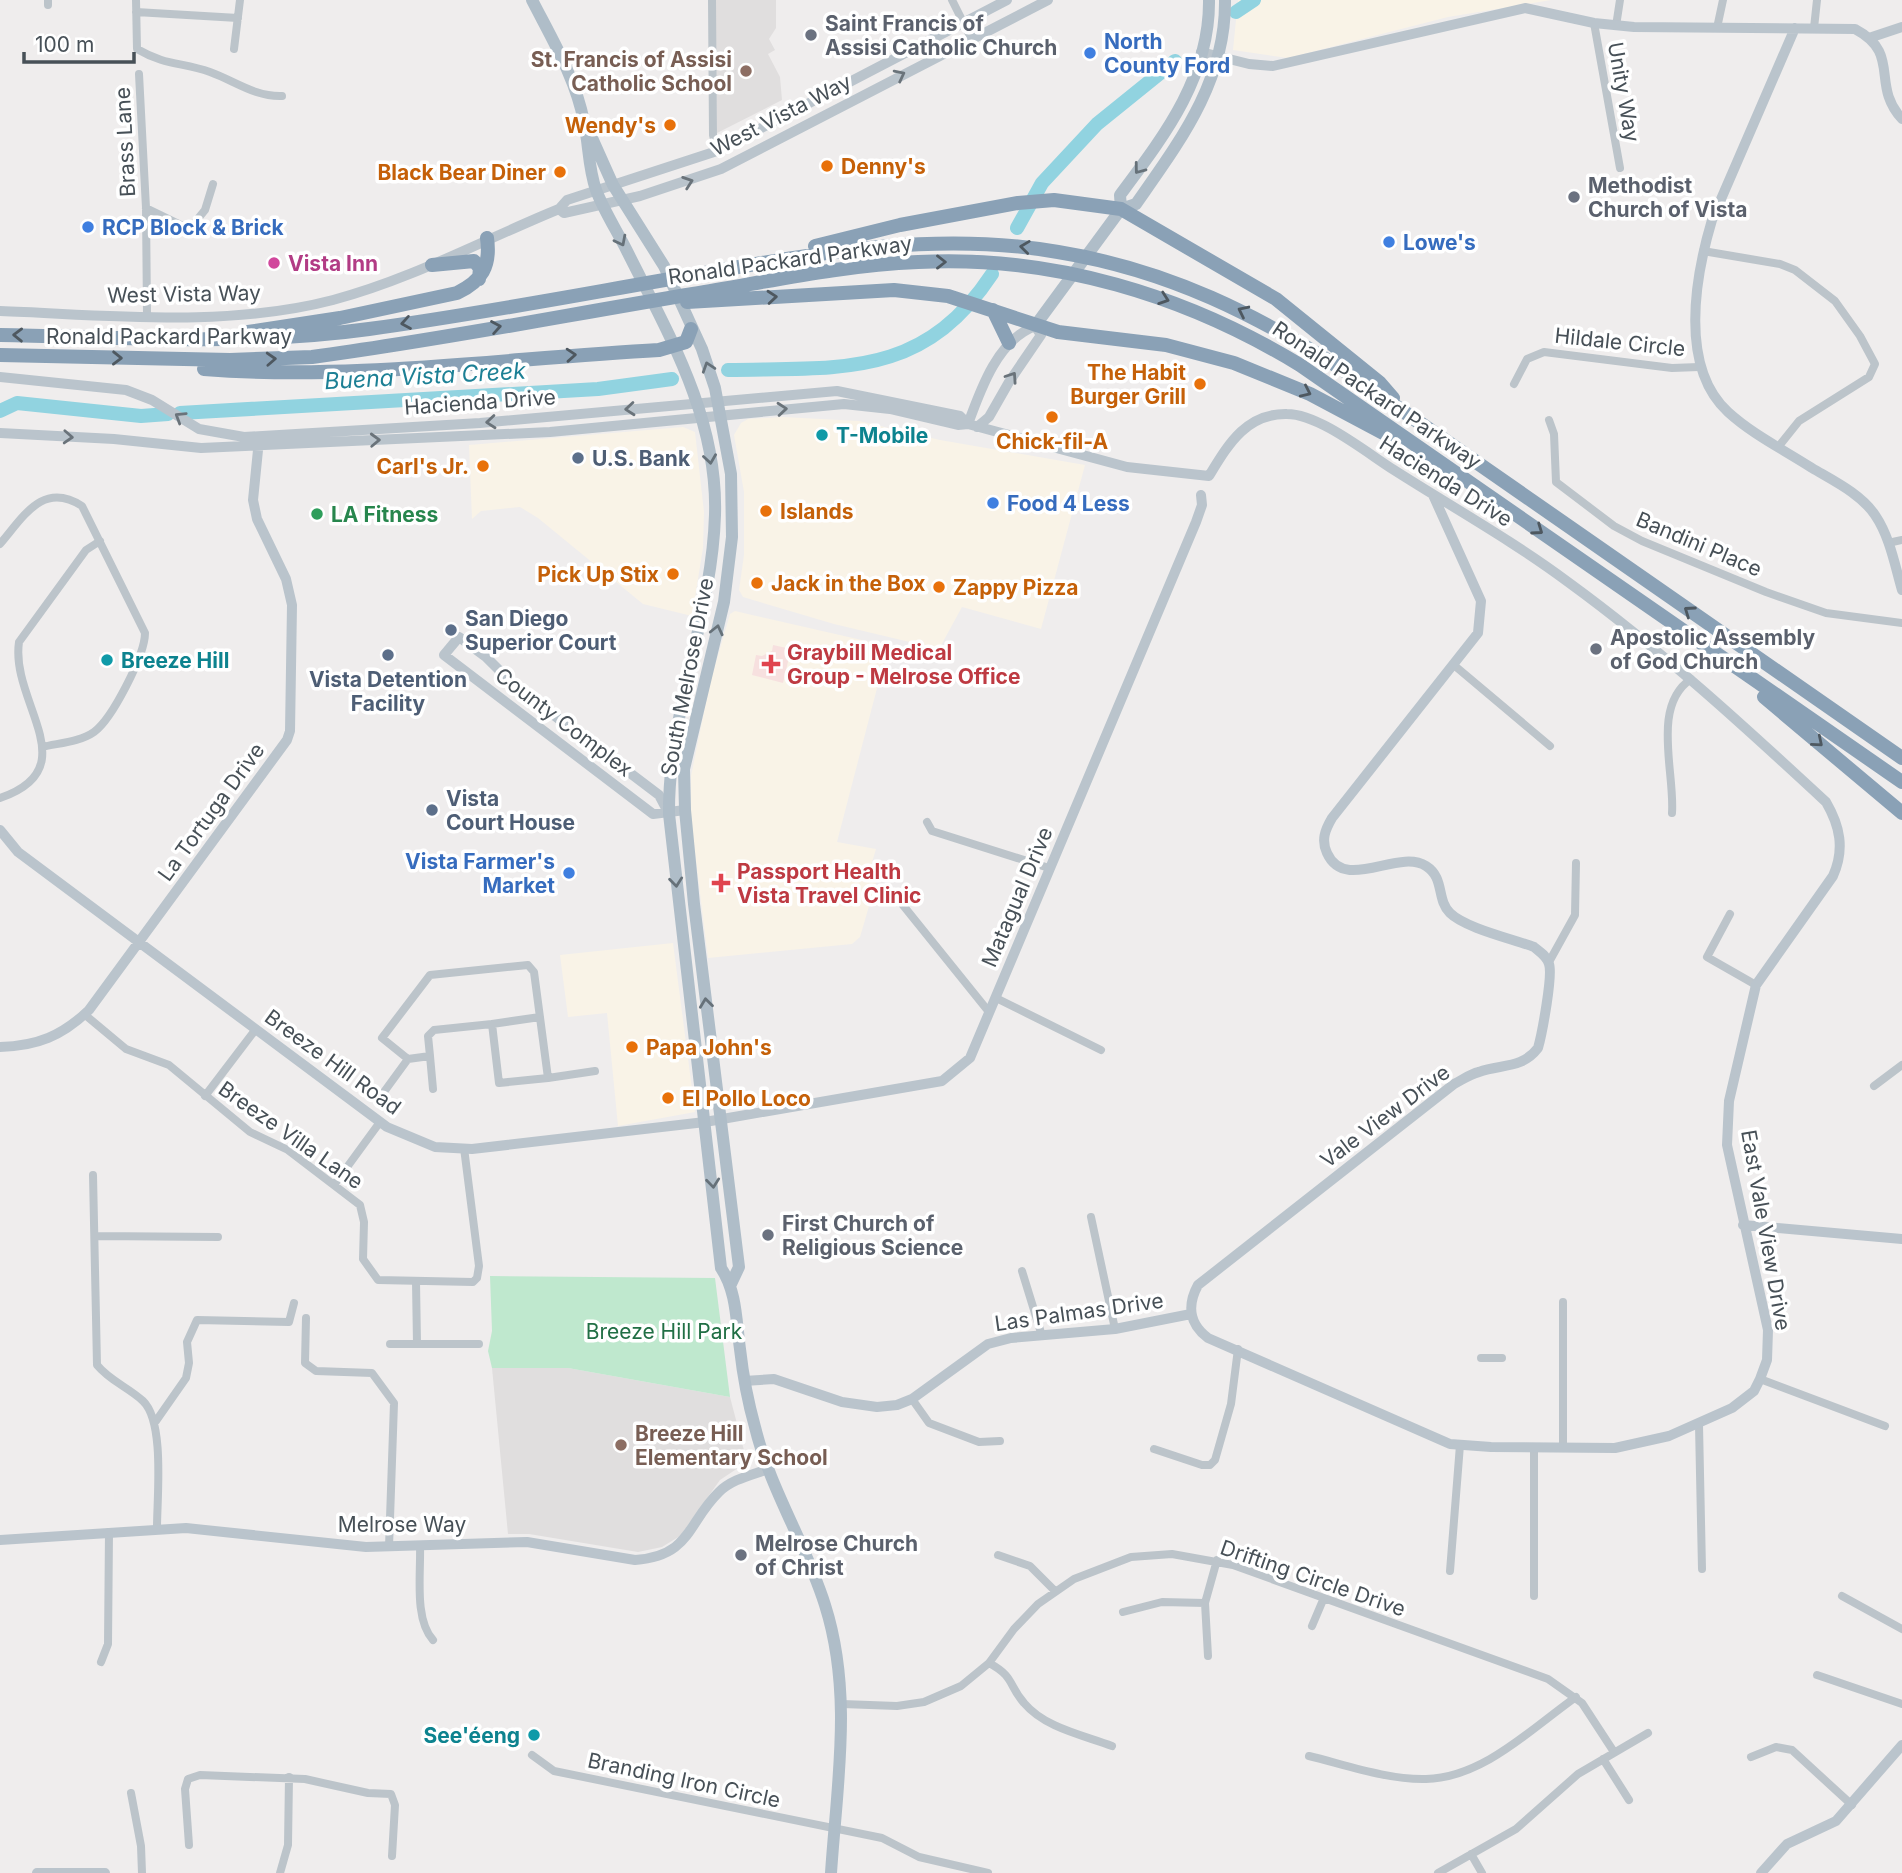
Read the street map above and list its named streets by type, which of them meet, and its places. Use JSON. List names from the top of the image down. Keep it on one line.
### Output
{"streets":{"highway":["Ronald Packard Parkway"],"main road":["South Melrose Drive"],"street":["Unity Way","West Vista Way","Brass Lane","Hildale Circle","Hacienda Drive","Bandini Place","County Complex","La Tortuga Drive","Matagual Drive","Breeze Hill Road","Vale View Drive","Breeze Villa Lane","East Vale View Drive","Las Palmas Drive","Melrose Way","Drifting Circle Drive","Branding Iron Circle"]},"crossings":[["West Vista Way","Brass Lane"],["West Vista Way","South Melrose Drive"],["Hacienda Drive","South Melrose Drive"],["Hacienda Drive","La Tortuga Drive"],["Hacienda Drive","East Vale View Drive"],["South Melrose Drive","County Complex"],["South Melrose Drive","Matagual Drive"],["South Melrose Drive","Breeze Hill Road"],["South Melrose Drive","Las Palmas Drive"],["South Melrose Drive","Melrose Way"],["South Melrose Drive","Drifting Circle Drive"],["South Melrose Drive","Branding Iron Circle"],["La Tortuga Drive","Breeze Hill Road"],["La Tortuga Drive","Breeze Villa Lane"],["Matagual Drive","Breeze Hill Road"],["Breeze Hill Road","Breeze Villa Lane"],["Vale View Drive","Las Palmas Drive"]],"water":["Buena Vista Creek"],"parks":["Breeze Hill Park"],"places":{"other":["Saint Francis of Assisi Catholic Church","North County Ford","St. Francis of Assisi Catholic School","Wendy's","Denny's","Black Bear Diner","Methodist Church of Vista","RCP Block & Brick","Lowe's","Vista Inn","The Habit Burger Grill","Chick-fil-A","T-Mobile","U.S. Bank","Carl's Jr.","Food 4 Less","Islands","LA Fitness","Pick Up Stix","Jack in the Box","Zappy Pizza","San Diego Superior Court","Apostolic Assembly of God Church","Vista Detention Facility","Breeze Hill","Vista Court House","Vista Farmer's Market","Papa John's","El Pollo Loco","First Church of Religious Science","Breeze Hill Elementary School","Melrose Church of Christ","See'éeng"],"health":["Graybill Medical Group - Melrose Office","Passport Health Vista Travel Clinic"]},"scale_bar":"100 m"}
